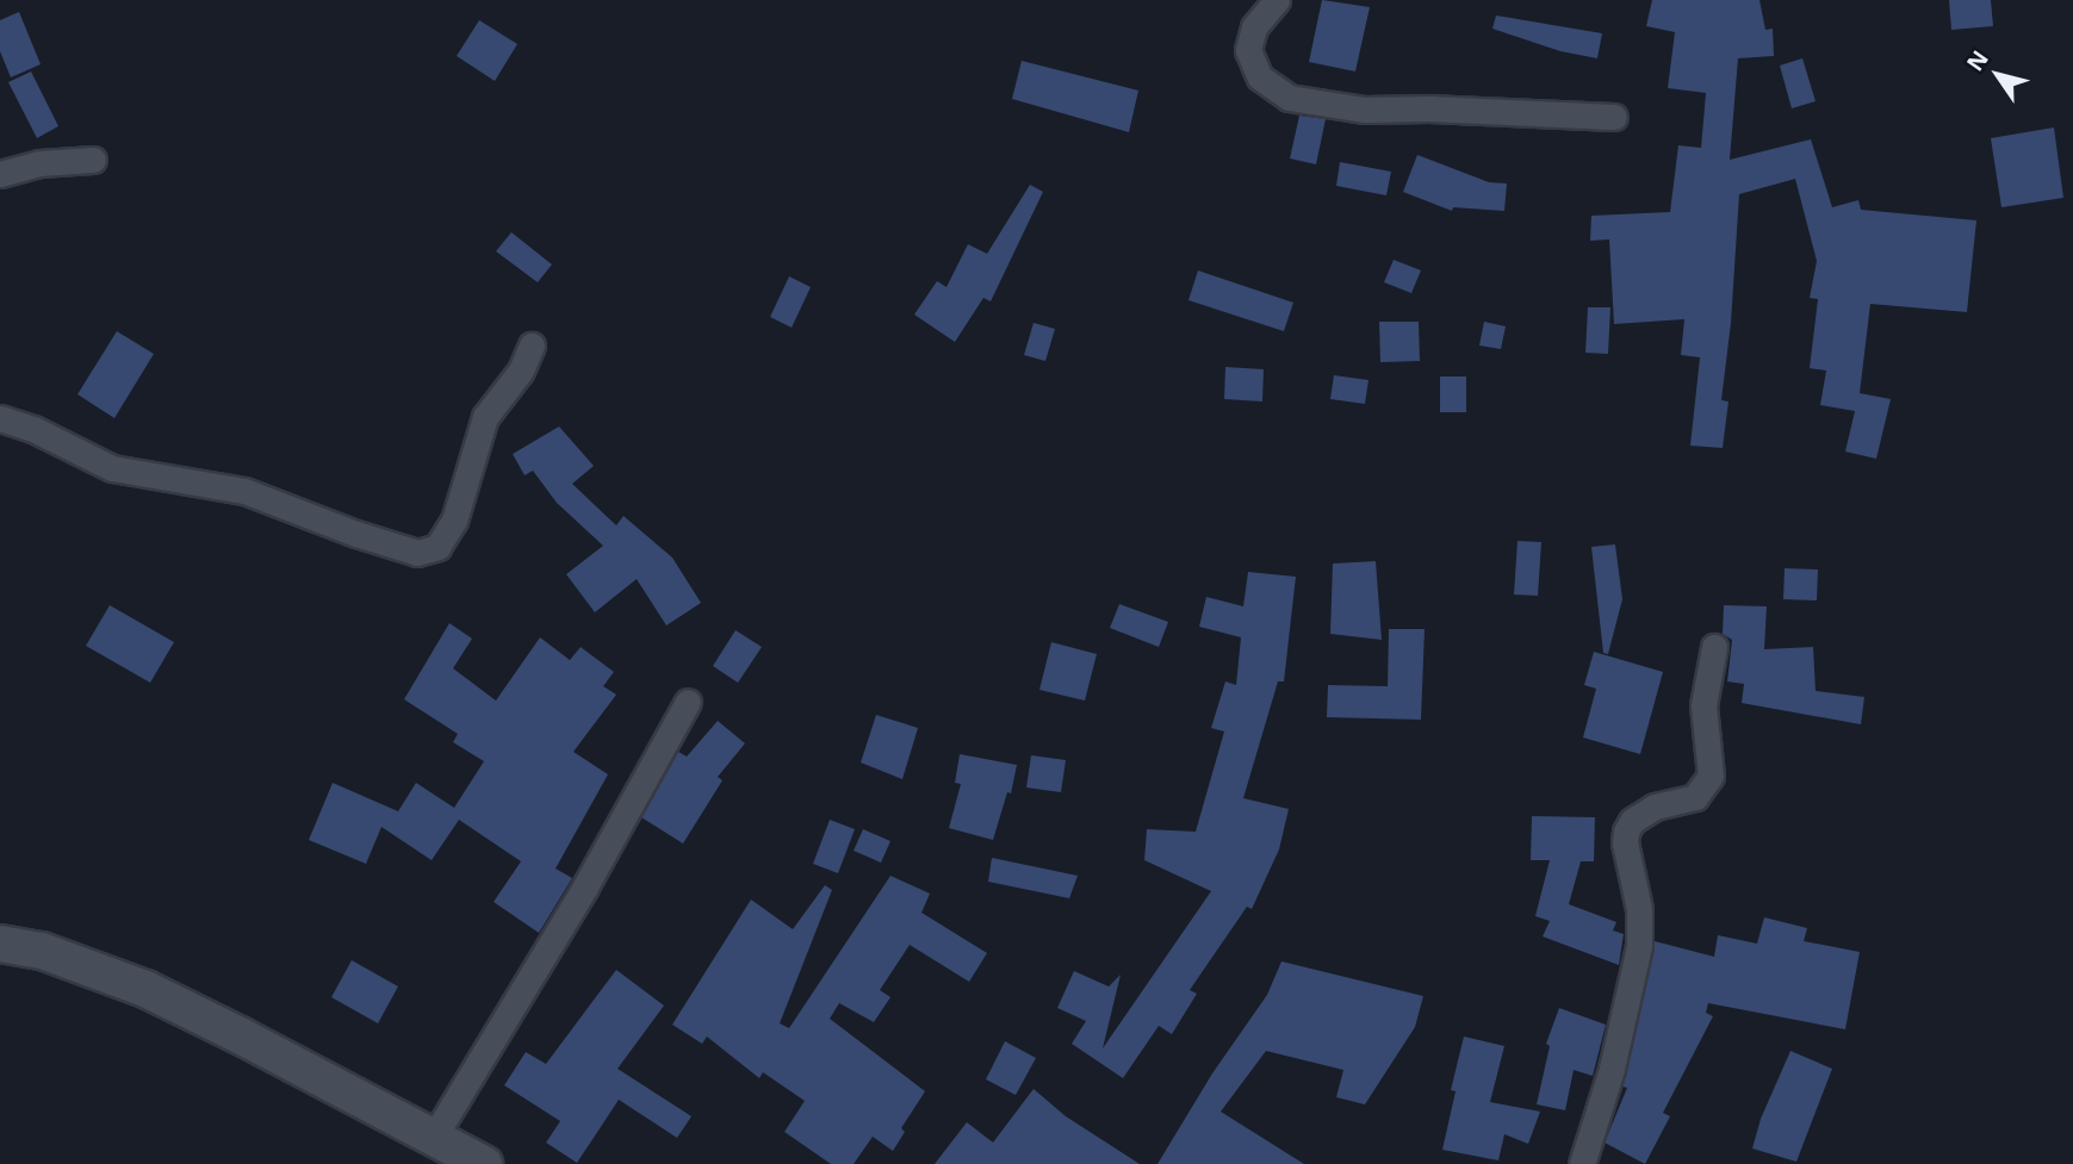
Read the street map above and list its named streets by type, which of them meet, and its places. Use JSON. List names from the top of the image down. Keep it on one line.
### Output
{"north":"top left"}
